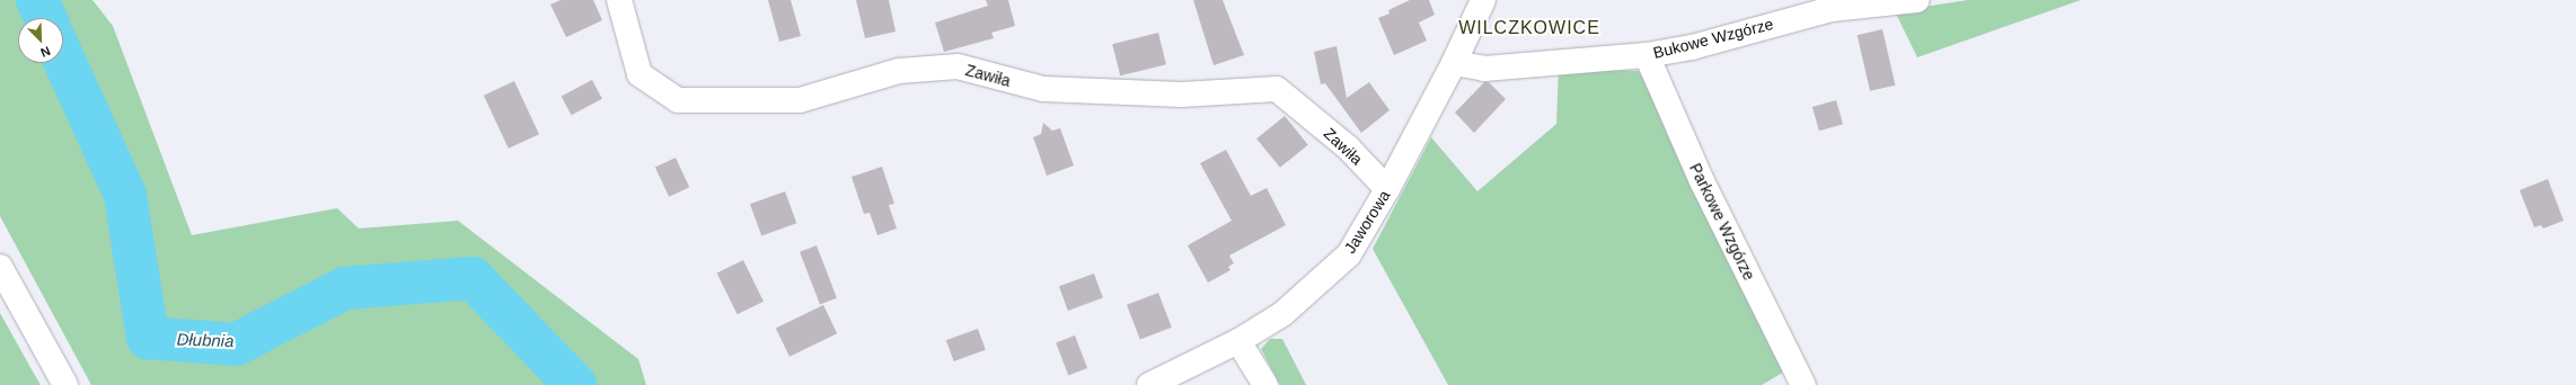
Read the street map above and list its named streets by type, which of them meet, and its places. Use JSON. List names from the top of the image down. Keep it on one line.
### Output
{"streets":{"street":["Bukowe Wzgórze","Zawiła","Jaworowa","Parkowe Wzgórze"]},"crossings":[["Bukowe Wzgórze","Jaworowa"],["Bukowe Wzgórze","Parkowe Wzgórze"],["Zawiła","Jaworowa"]],"districts":["WILCZKOWICE"],"water":["Dłubnia"],"north":"bottom right"}
